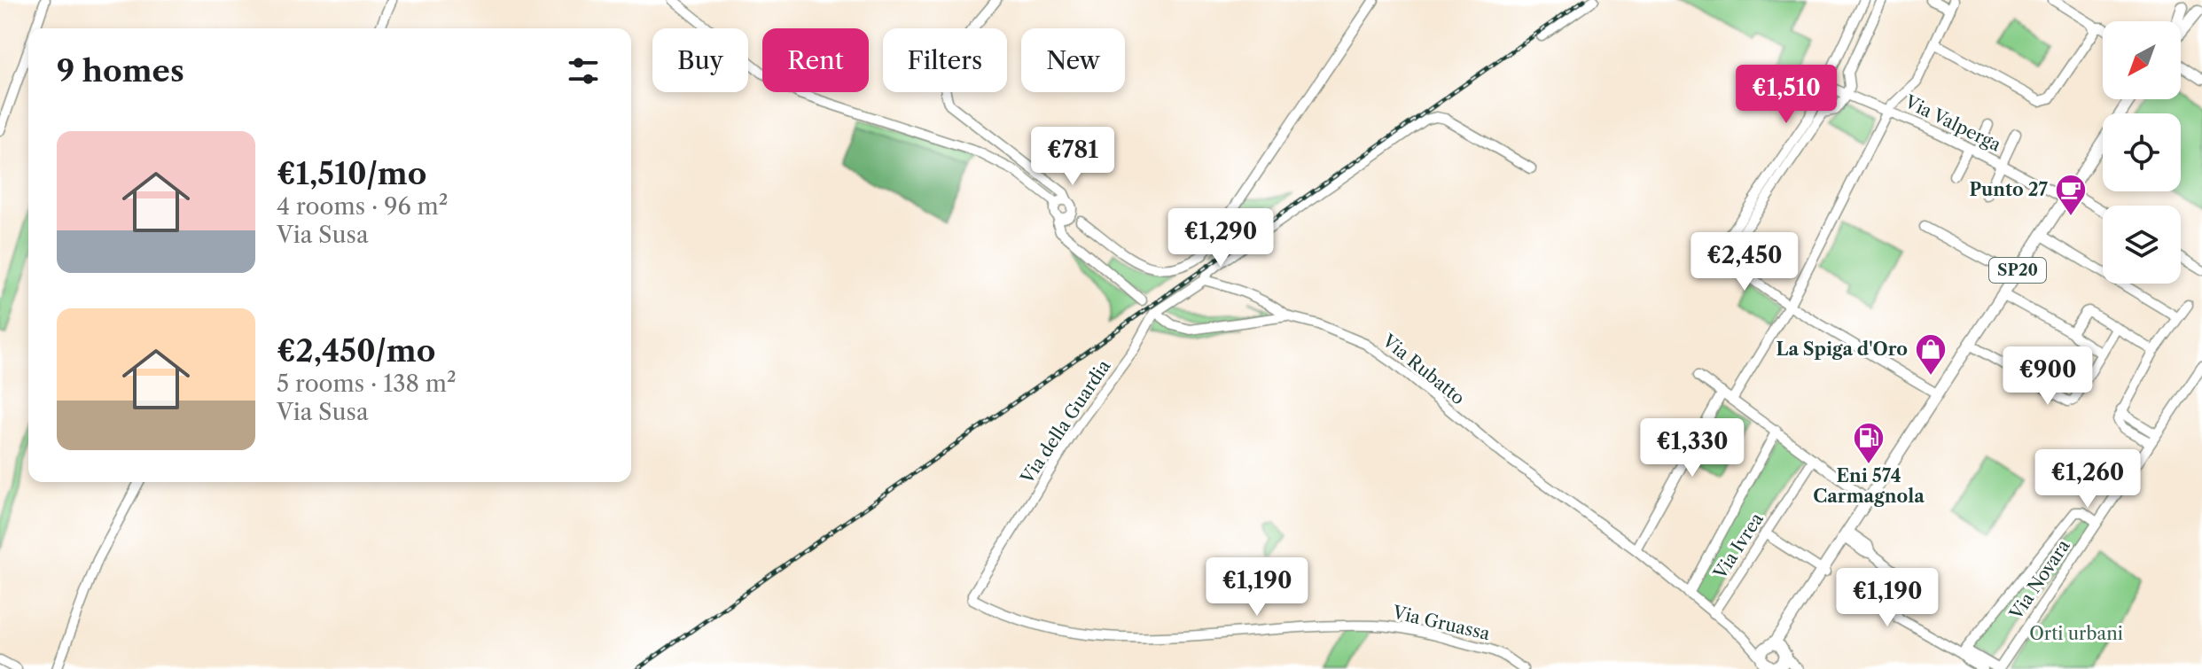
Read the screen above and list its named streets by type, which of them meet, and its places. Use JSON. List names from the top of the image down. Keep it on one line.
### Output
{"streets":{"main road":["SP20"],"street":["Via Valperga","Via Rubatto","Via della Guardia","Via Ivrea","Via Novara","Via Gruassa"]},"crossings":[["Via Valperga","SP20"],["Via Rubatto","Via Ivrea"],["Via della Guardia","Via Gruassa"]],"parks":["Orti urbani"],"places":{"cafe":["Punto 27"],"shop":["La Spiga d'Oro"],"fuel station":["Eni 574 Carmagnola"]},"north":"bottom left","page":{"chip":["Buy","Rent","Filters","New"],"heading":"9 homes","price":["€1,510","€781","€1,290","€2,450","€900","€1,330","€1,260","€1,190","€1,190"],"list":[{"name":"€1,510/mo","note":"4 rooms · 96 m² · Via Susa"},{"name":"€2,450/mo","note":"5 rooms · 138 m² · Via Susa"}]}}
